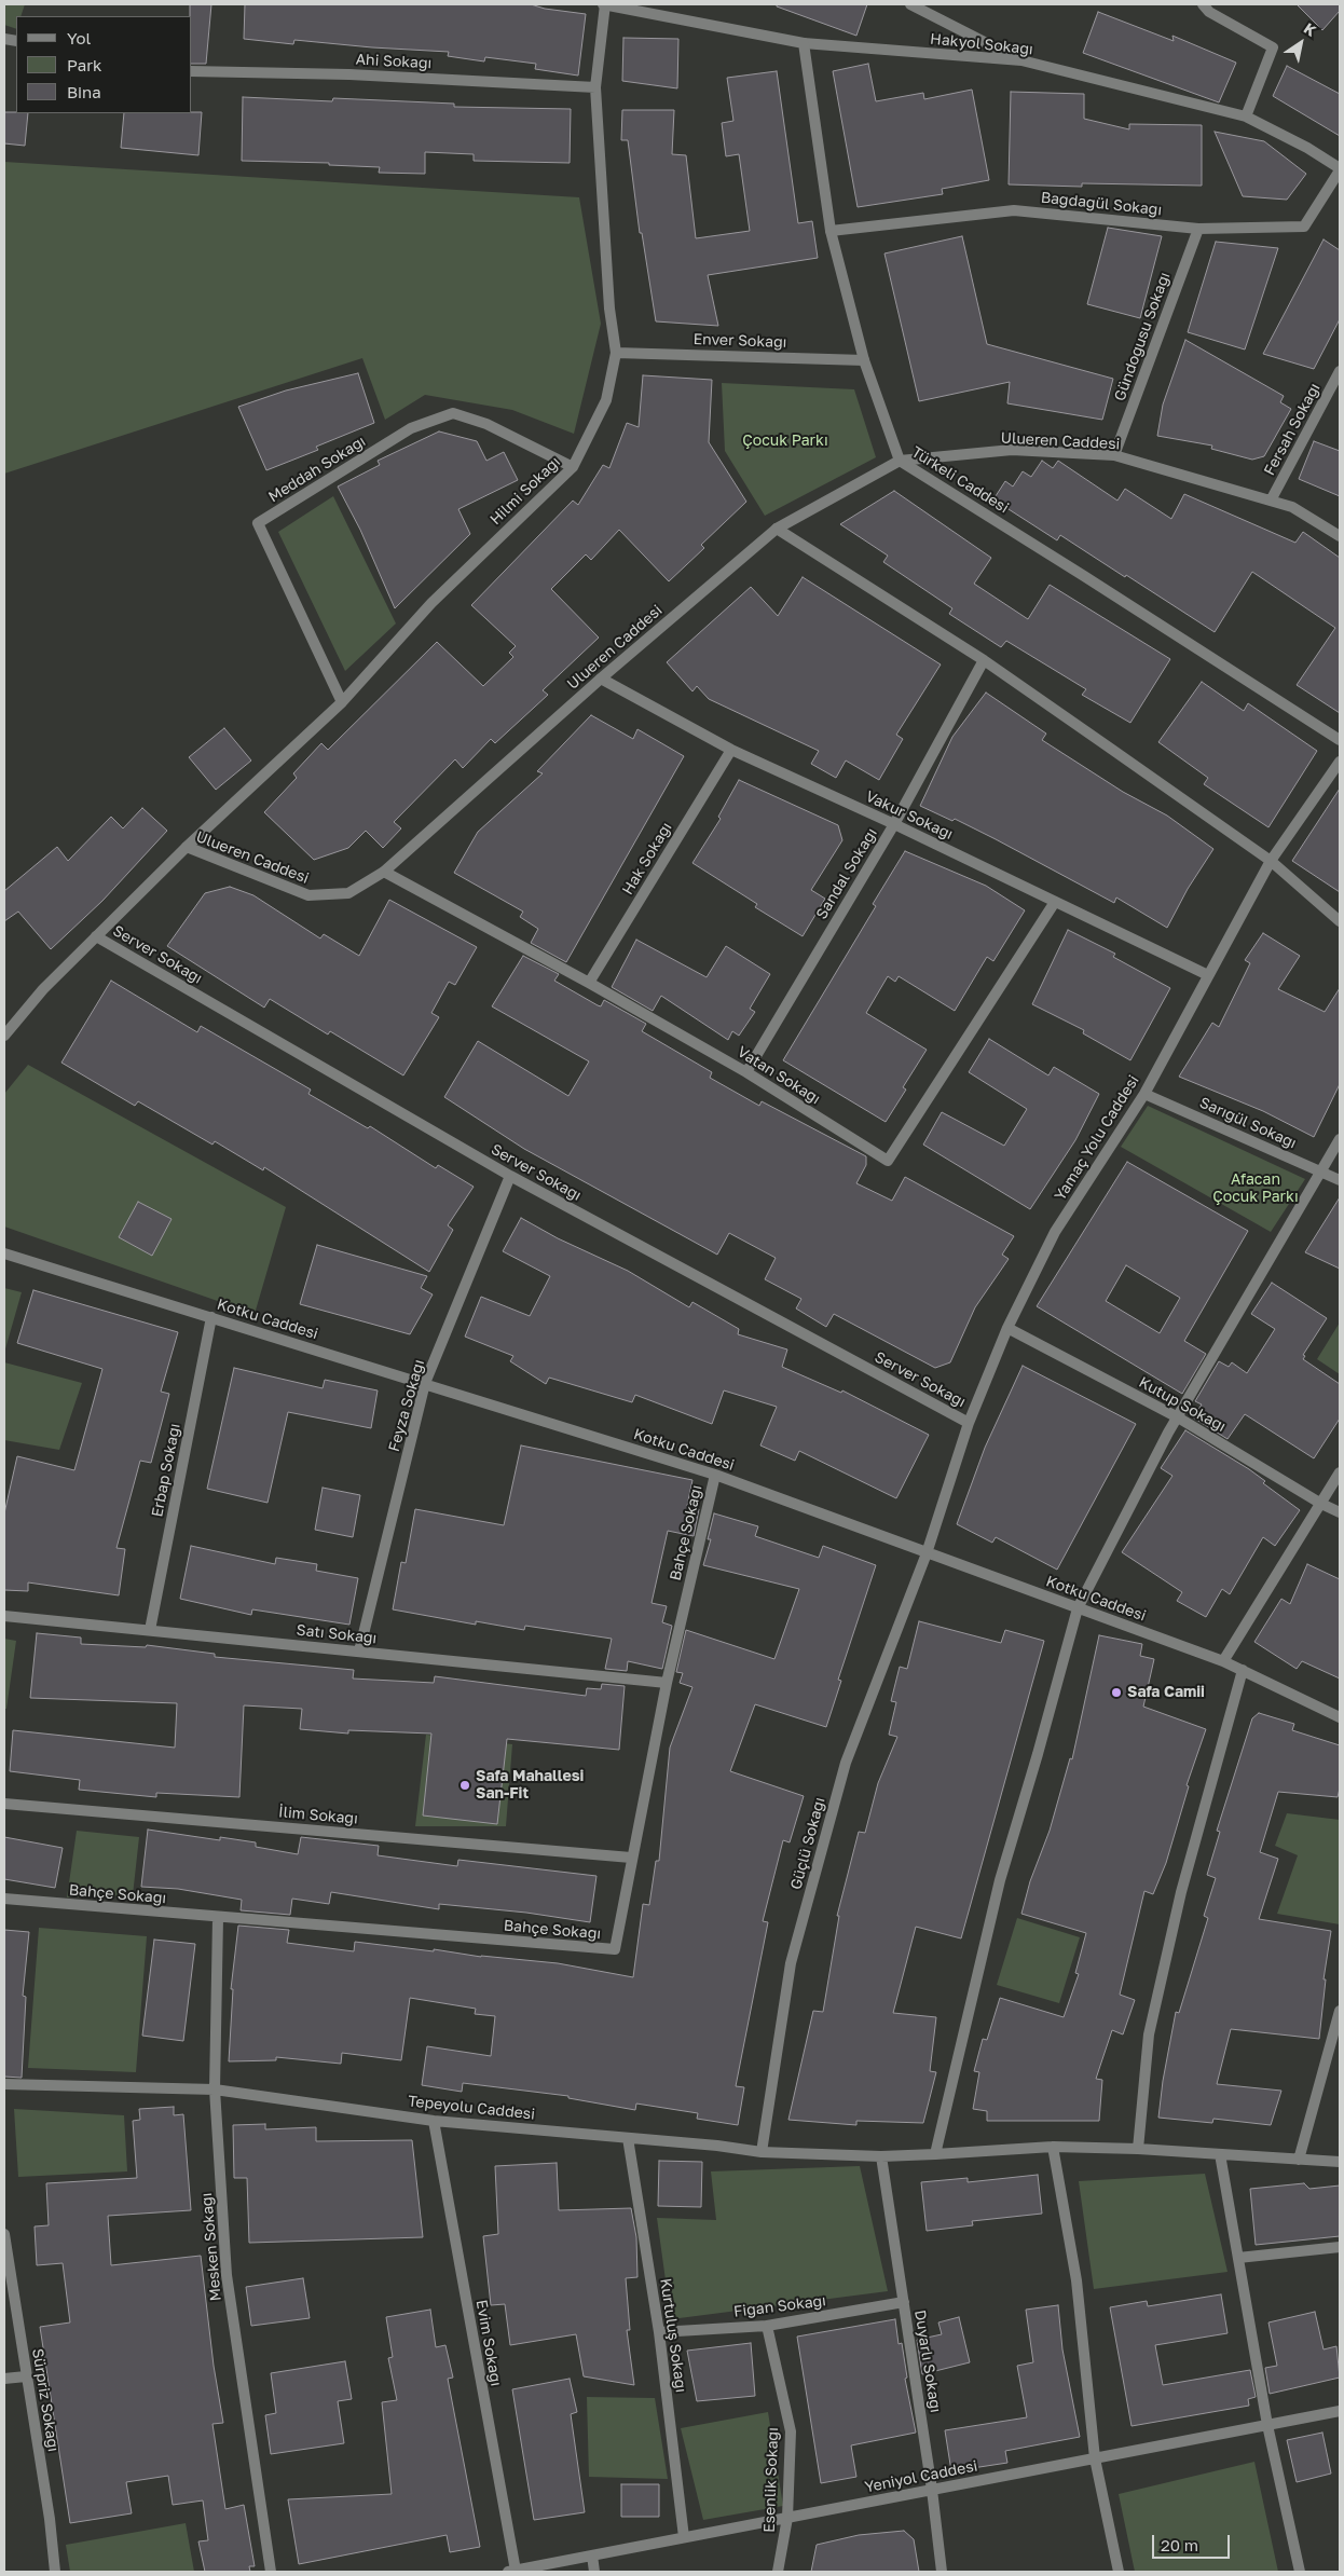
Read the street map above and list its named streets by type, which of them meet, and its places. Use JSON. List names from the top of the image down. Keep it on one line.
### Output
{"streets":{"street":["Hakyol Sokağı","Ahi Sokağı","Bağdagül Sokağı","Gündoğusu Sokağı","Enver Sokağı","Fersah Sokağı","Ulueren Caddesi","Meddah Sokağı","Türkeli Caddesi","Hilmi Sokağı","Vakur Sokağı","Hak Sokağı","Sandal Sokağı","Server Sokağı","Vatan Sokağı","Sarıgül Sokağı","Yamaç Yolu Caddesi","Kotku Caddesi","Kutup Sokağı","Feyza Sokağı","Erbap Sokağı","Bahçe Sokağı","Satı Sokağı","İlim Sokağı","Güçlü Sokağı","Tepeyolu Caddesi","Mesken Sokağı","Figan Sokağı","Kurtuluş Sokağı","Evim Sokağı","Duyarlı Sokağı","Sürpriz Sokağı","Yeniyol Caddesi","Esenlik Sokağı"]},"crossings":[["Hakyol Sokağı","Bağdagül Sokağı"],["Hakyol Sokağı","Türkeli Caddesi"],["Hakyol Sokağı","Hilmi Sokağı"],["Ahi Sokağı","Hilmi Sokağı"],["Bağdagül Sokağı","Gündoğusu Sokağı"],["Bağdagül Sokağı","Türkeli Caddesi"],["Gündoğusu Sokağı","Ulueren Caddesi"],["Enver Sokağı","Türkeli Caddesi"],["Enver Sokağı","Hilmi Sokağı"],["Fersah Sokağı","Ulueren Caddesi"],["Ulueren Caddesi","Türkeli Caddesi"],["Ulueren Caddesi","Hilmi Sokağı"],["Ulueren Caddesi","Vakur Sokağı"],["Ulueren Caddesi","Server Sokağı"],["Ulueren Caddesi","Vatan Sokağı"],["Meddah Sokağı","Hilmi Sokağı"],["Vakur Sokağı","Hak Sokağı"],["Vakur Sokağı","Sandal Sokağı"],["Vakur Sokağı","Vatan Sokağı"],["Vakur Sokağı","Yamaç Yolu Caddesi"],["Hak Sokağı","Vatan Sokağı"],["Sandal Sokağı","Vatan Sokağı"],["Server Sokağı","Yamaç Yolu Caddesi"],["Server Sokağı","Feyza Sokağı"],["Sarıgül Sokağı","Yamaç Yolu Caddesi"],["Yamaç Yolu Caddesi","Kotku Caddesi"],["Yamaç Yolu Caddesi","Kutup Sokağı"],["Yamaç Yolu Caddesi","Güçlü Sokağı"],["Kotku Caddesi","Feyza Sokağı"],["Kotku Caddesi","Erbap Sokağı"],["Kotku Caddesi","Bahçe Sokağı"],["Kotku Caddesi","Güçlü Sokağı"],["Feyza Sokağı","Satı Sokağı"],["Erbap Sokağı","Satı Sokağı"],["Bahçe Sokağı","Satı Sokağı"],["Bahçe Sokağı","İlim Sokağı"],["Bahçe Sokağı","Mesken Sokağı"],["Güçlü Sokağı","Tepeyolu Caddesi"],["Tepeyolu Caddesi","Mesken Sokağı"],["Tepeyolu Caddesi","Kurtuluş Sokağı"],["Tepeyolu Caddesi","Evim Sokağı"],["Tepeyolu Caddesi","Duyarlı Sokağı"],["Figan Sokağı","Kurtuluş Sokağı"],["Figan Sokağı","Duyarlı Sokağı"],["Figan Sokağı","Esenlik Sokağı"],["Kurtuluş Sokağı","Yeniyol Caddesi"],["Evim Sokağı","Yeniyol Caddesi"],["Duyarlı Sokağı","Yeniyol Caddesi"],["Yeniyol Caddesi","Esenlik Sokağı"]],"parks":["Çocuk Parkı","Afacan Çocuk Parkı"],"places":["Safa Camii","Safa Mahallesi San-Fit"],"legend":["Yol","Park","Bina"],"scale_bar":"20 m","north":"top right"}
